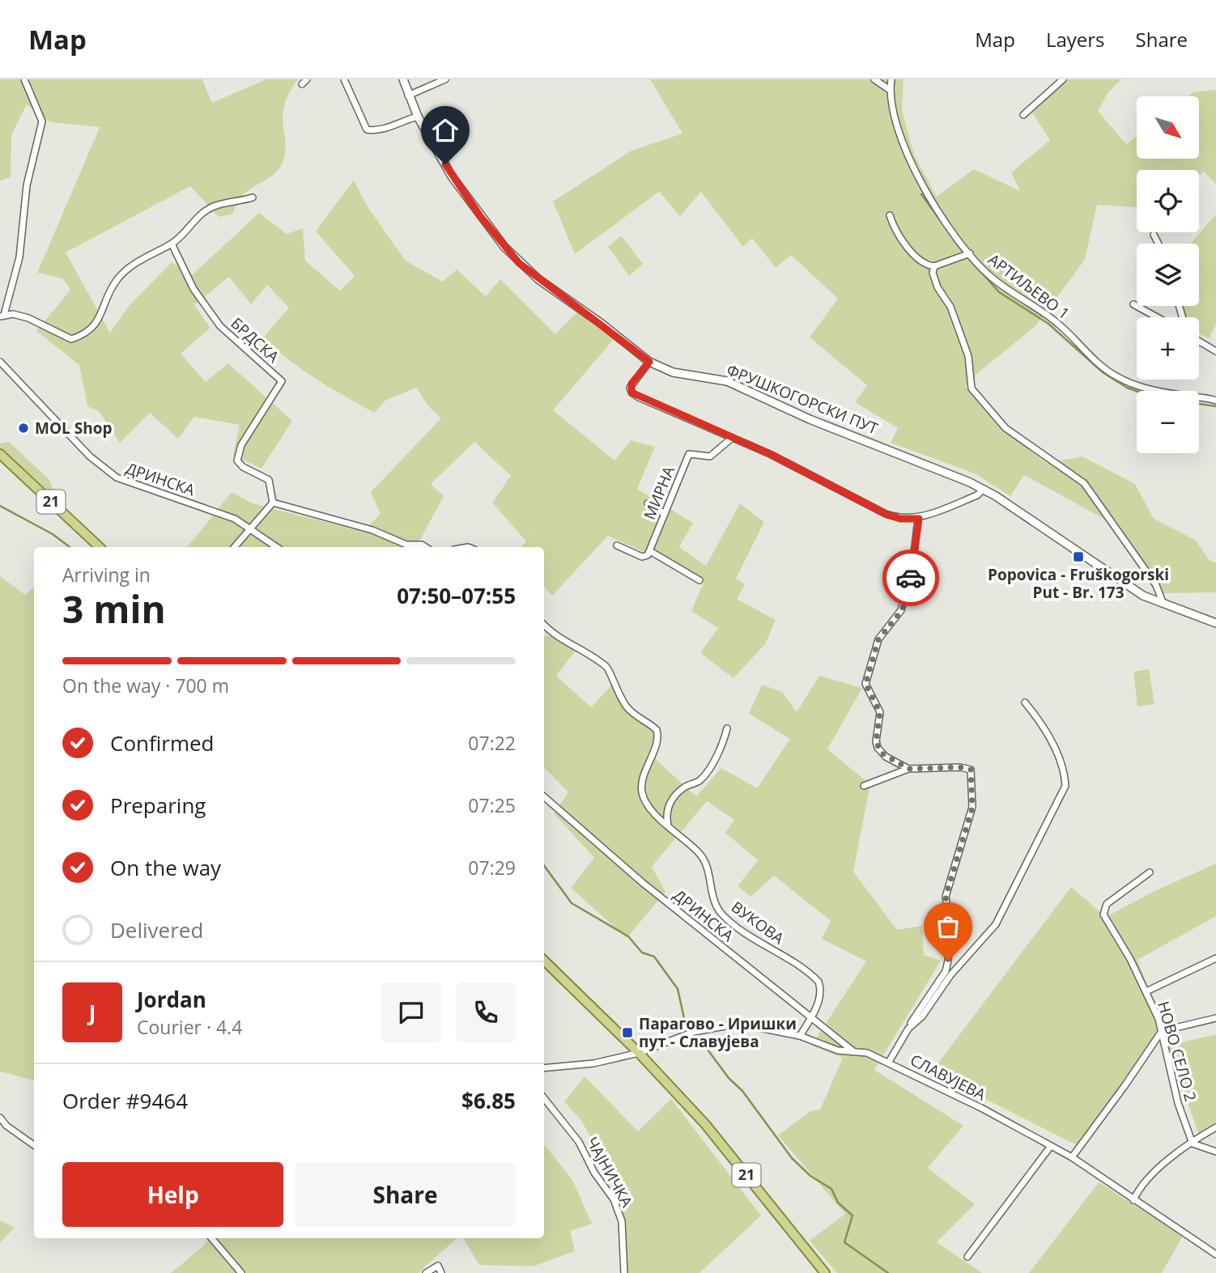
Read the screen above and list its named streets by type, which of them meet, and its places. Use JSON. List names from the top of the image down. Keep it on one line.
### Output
{"streets":{"main road":["21"],"street":["АРТИЉЕВО 1","БРДСКА","ФРУШКОГОРСКИ ПУТ","ДРИНСКА","МИРНА","ВУКОВА","НОВО СЕЛО 2","СЛАВУЈЕВА","ЧАЈНИЧКА"]},"crossings":[["ДРИНСКА","ВУКОВА"],["ДРИНСКА","СЛАВУЈЕВА"],["21","СЛАВУЈЕВА"],["ВУКОВА","СЛАВУЈЕВА"]],"places":{"other":["MOL Shop"],"transit":["Popovica - Fruškogorski Put - Br. 173","Парагово - Иришки пут - Славујева"]},"north":"bottom right","page":{"header":"Map","nav":["Map","Layers","Share"],"map_buttons":["+","−"],"heading":["3 min","Arriving in","07:50–07:55"],"panel":["Jordan","Courier · 4.4","Order #9464","$6.85"],"bar":"On the way · 700 m","list":[["Confirmed","07:22"],["Preparing","07:25"],["On the way","07:29"],"Delivered"],"round":"J","buttons":["Help","Share"]}}
